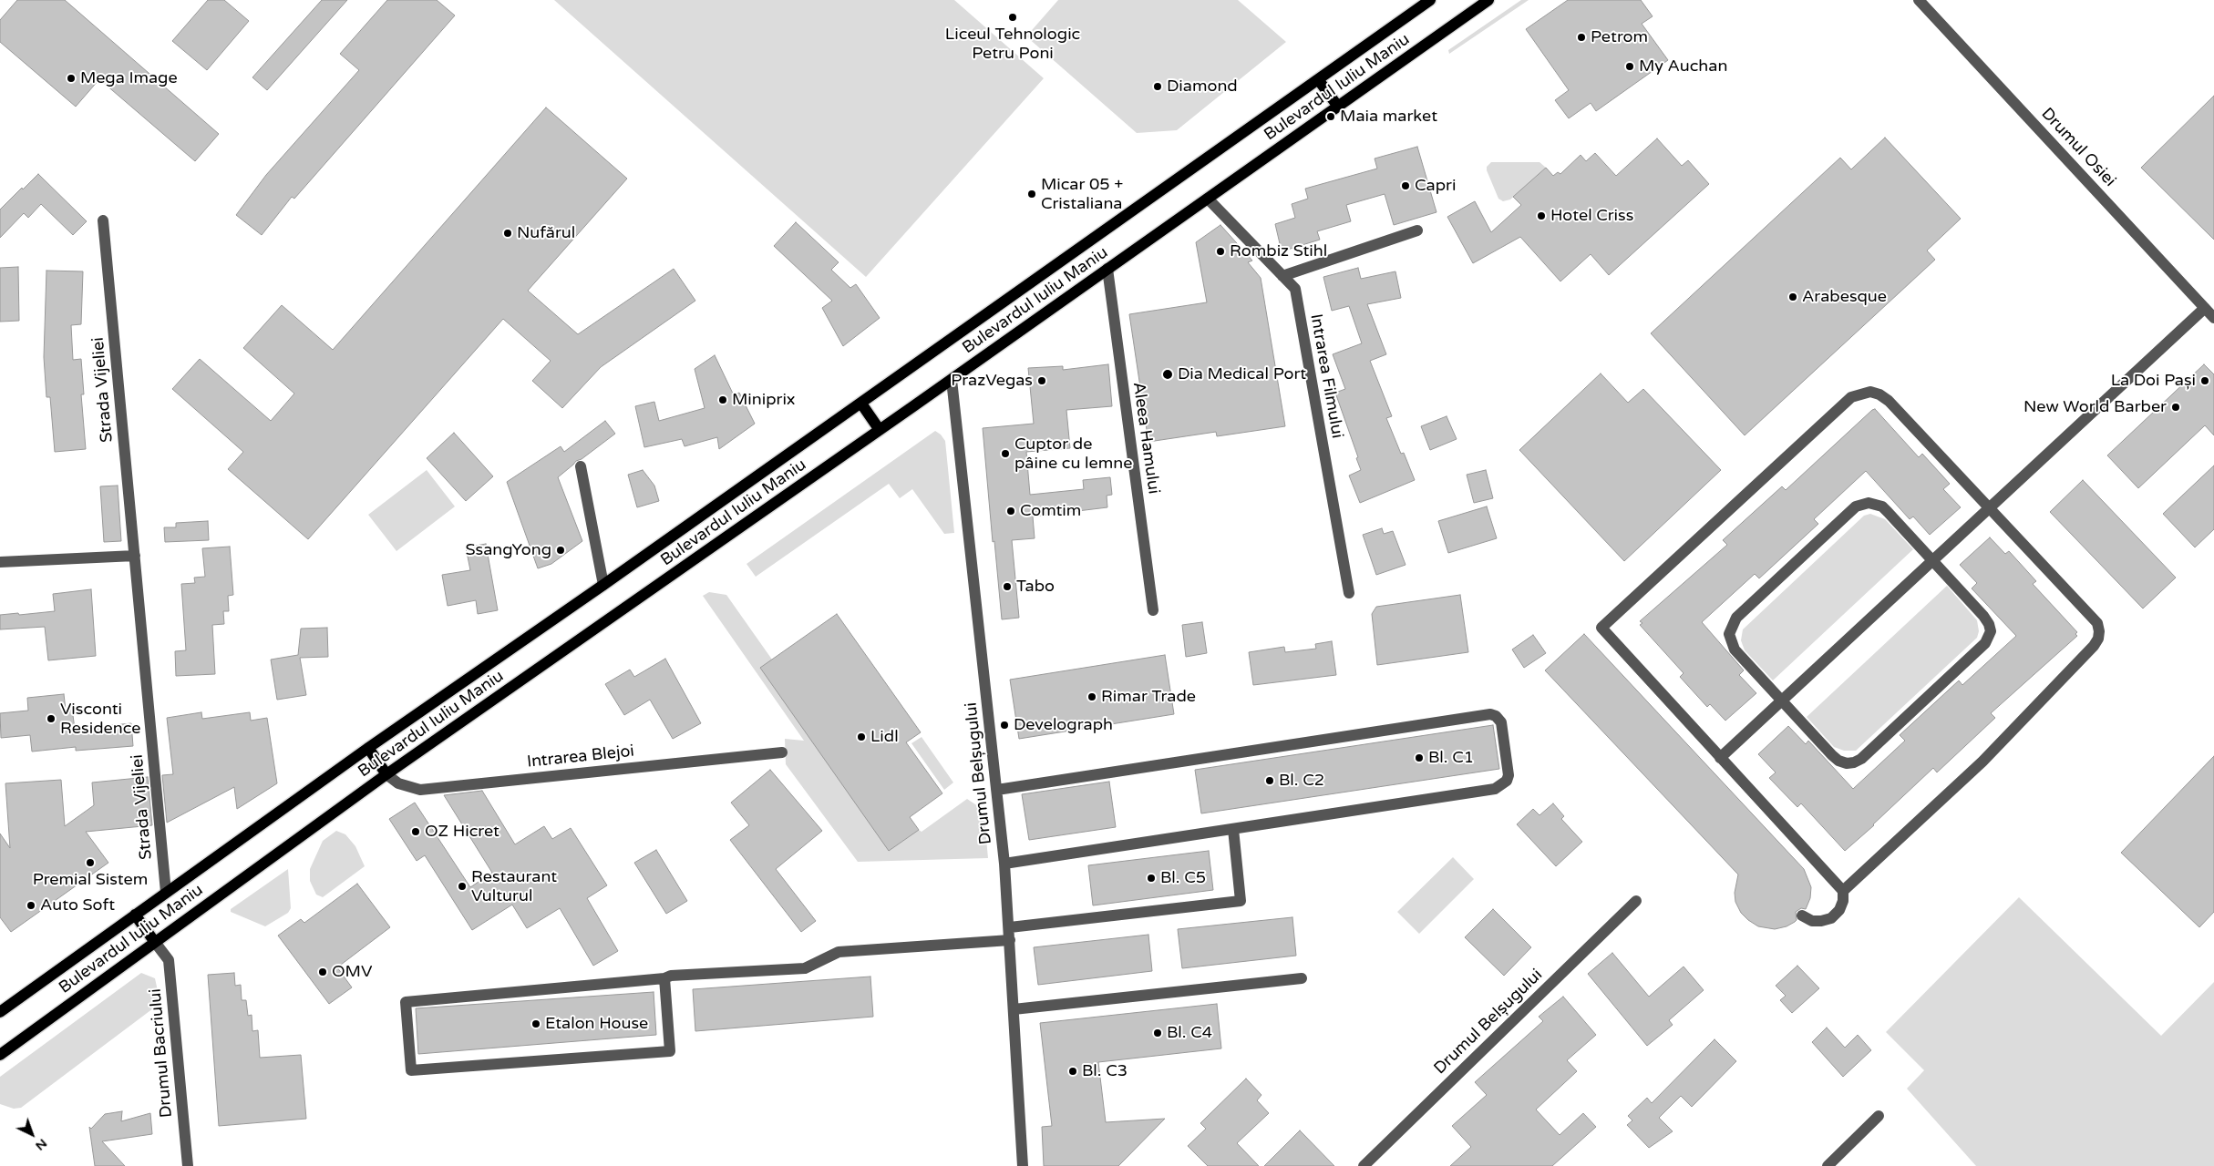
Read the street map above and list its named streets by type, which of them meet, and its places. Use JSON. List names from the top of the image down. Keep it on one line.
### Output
{"streets":{"main road":["Bulevardul Iuliu Maniu"],"street":["Drumul Osiei","Intrarea Filmului","Strada Vijeliei","Aleea Hamului","Intrarea Blejoi","Drumul Belșugului","Drumul Bacriului"]},"crossings":[["Bulevardul Iuliu Maniu","Intrarea Filmului"],["Bulevardul Iuliu Maniu","Strada Vijeliei"],["Bulevardul Iuliu Maniu","Aleea Hamului"],["Bulevardul Iuliu Maniu","Intrarea Blejoi"],["Bulevardul Iuliu Maniu","Drumul Belșugului"],["Bulevardul Iuliu Maniu","Drumul Bacriului"]],"places":["Liceul Tehnologic Petru Poni","Petrom","My Auchan","Mega Image","Diamond","Maia market","Capri","Micar 05 + Cristaliana","Hotel Criss","Nufărul","Rombiz Stihl","Arabesque","Dia Medical Port","PrazVegas","La Doi Pași","Miniprix","New World Barber","Cuptor de pâine cu lemne","Comtim","SsangYong","Tabo","Rimar Trade","Visconti Residence","Develograph","Lidl","Bl. C1","Bl. C2","OZ Hicret","Premial Sistem","Bl. C5","Restaurant Vulturul","Auto Soft","OMV","Etalon House","Bl. C4","Bl. C3"],"north":"bottom right"}
